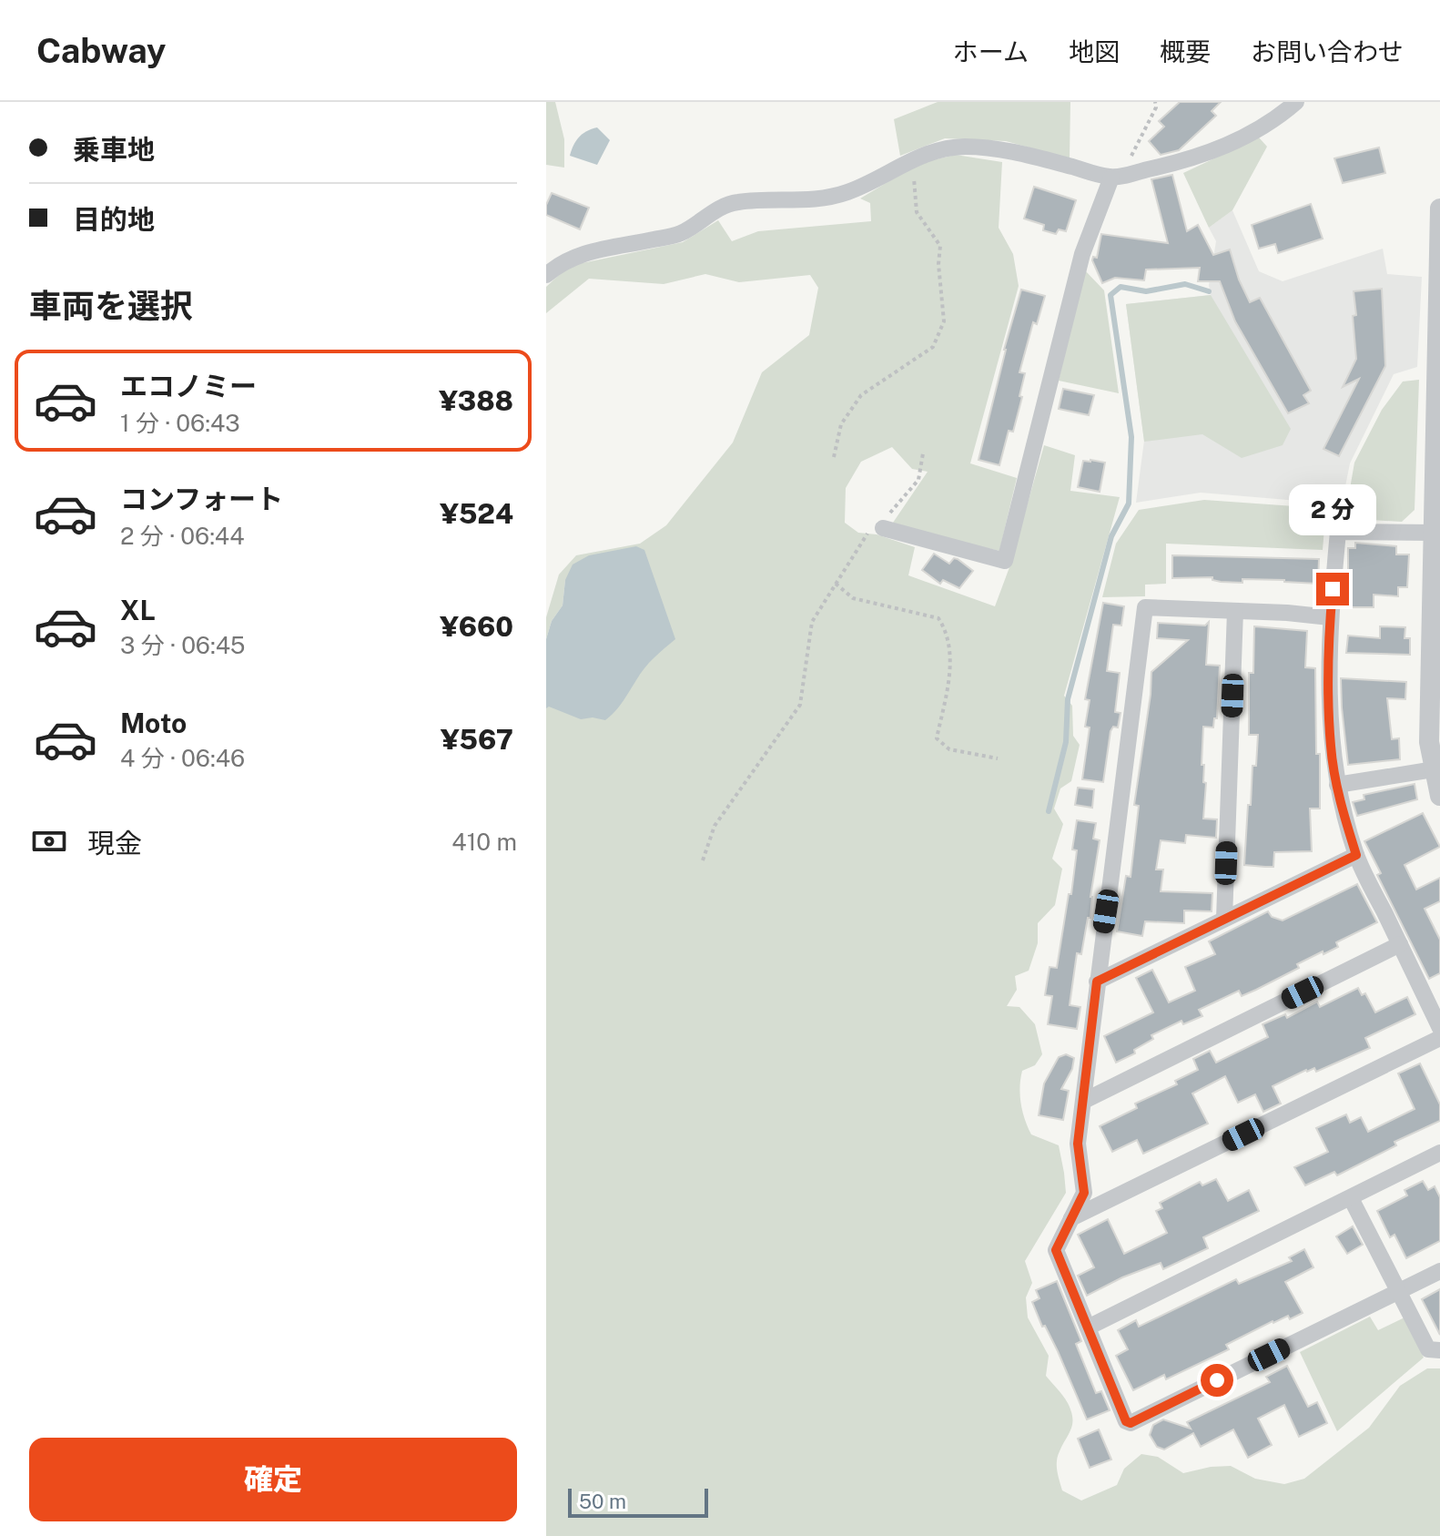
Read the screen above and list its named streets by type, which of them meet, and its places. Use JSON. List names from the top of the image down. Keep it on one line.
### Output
{"scale_bar":"50 m","page":{"header":"Cabway","nav":["ホーム","地図","概要","お問い合わせ"],"banner":["乗車地","目的地"],"heading":"車両を選択","list":[{"name":"エコノミー","note":"1 分 · 06:43","value":"¥388"},{"name":"コンフォート","note":"2 分 · 06:44","value":"¥524"},{"name":"XL","note":"3 分 · 06:45","value":"¥660"},{"name":"Moto","note":"4 分 · 06:46","value":"¥567"}],"bubble":"2 分","pay":["現金","410 m"],"buttons":"確定","scale":"50 m"}}
